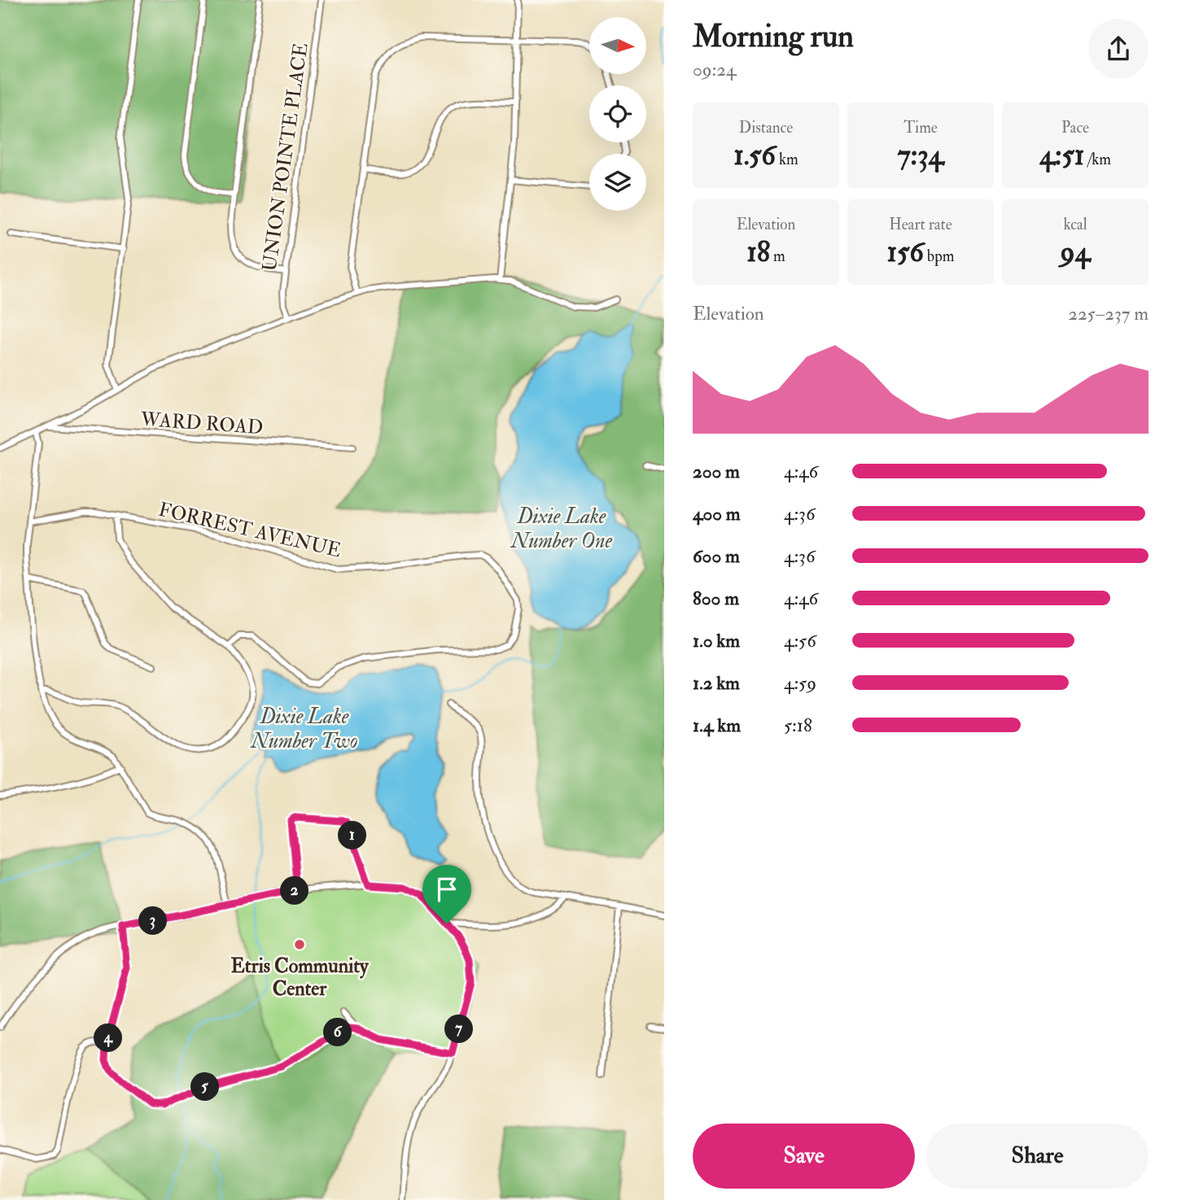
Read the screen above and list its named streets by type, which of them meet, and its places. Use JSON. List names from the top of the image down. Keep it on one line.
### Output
{"streets":{"street":["UNION POINTE PLACE","WARD ROAD","FORREST AVENUE"]},"water":["Dixie Lake Number One","Dixie Lake Number Two"],"places":["Etris Community Center"],"north":"right","page":{"heading":["Morning run","09:24"],"stats":[["Distance","1.56 km"],["Time","7:34"],["Pace","4:51 /km"],["Elevation","18 m"],["Heart rate","156 bpm"],["kcal","94"]],"chart":["Elevation","225–237 m"],"list":[{"name":"200 m","note":"4:46"},{"name":"400 m","note":"4:36"},{"name":"600 m","note":"4:36"},{"name":"800 m","note":"4:46"},{"name":"1.0 km","note":"4:56"},{"name":"1.2 km","note":"4:59"},{"name":"1.4 km","note":"5:18"}],"pins":["1","2","3","7","6","4","5"],"buttons":["Save","Share"]}}
